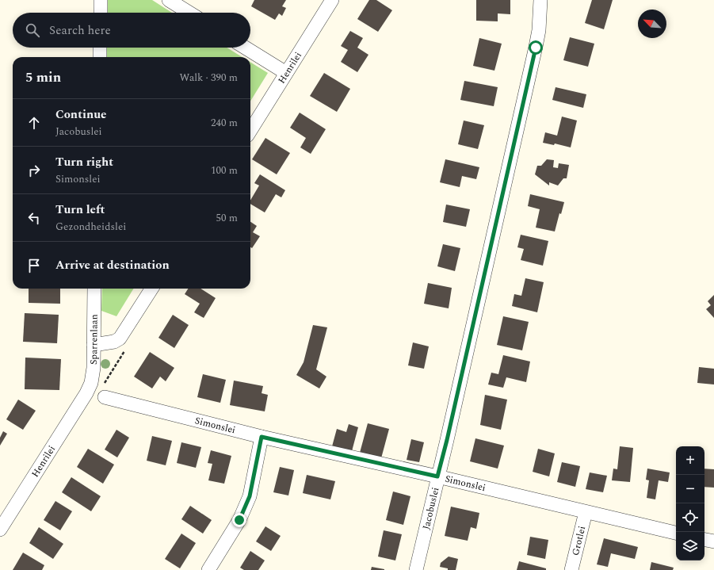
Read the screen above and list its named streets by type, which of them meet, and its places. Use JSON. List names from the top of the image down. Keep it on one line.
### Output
{"streets":{"street":["Henrilei","Sparrenlaan","Simonslei","Jacobuslei","Grotlei"]},"crossings":[["Henrilei","Sparrenlaan"],["Simonslei","Jacobuslei"],["Simonslei","Grotlei"]],"north":"top left","page":{"search":"Search here","heading":["5 min","Walk · 390 m"],"list":[["Continue","Jacobuslei","240 m"],["Turn right","Simonslei","100 m"],["Turn left","Gezondheidslei","50 m"],"Arrive at destination"],"map_buttons":["+","−"]}}
